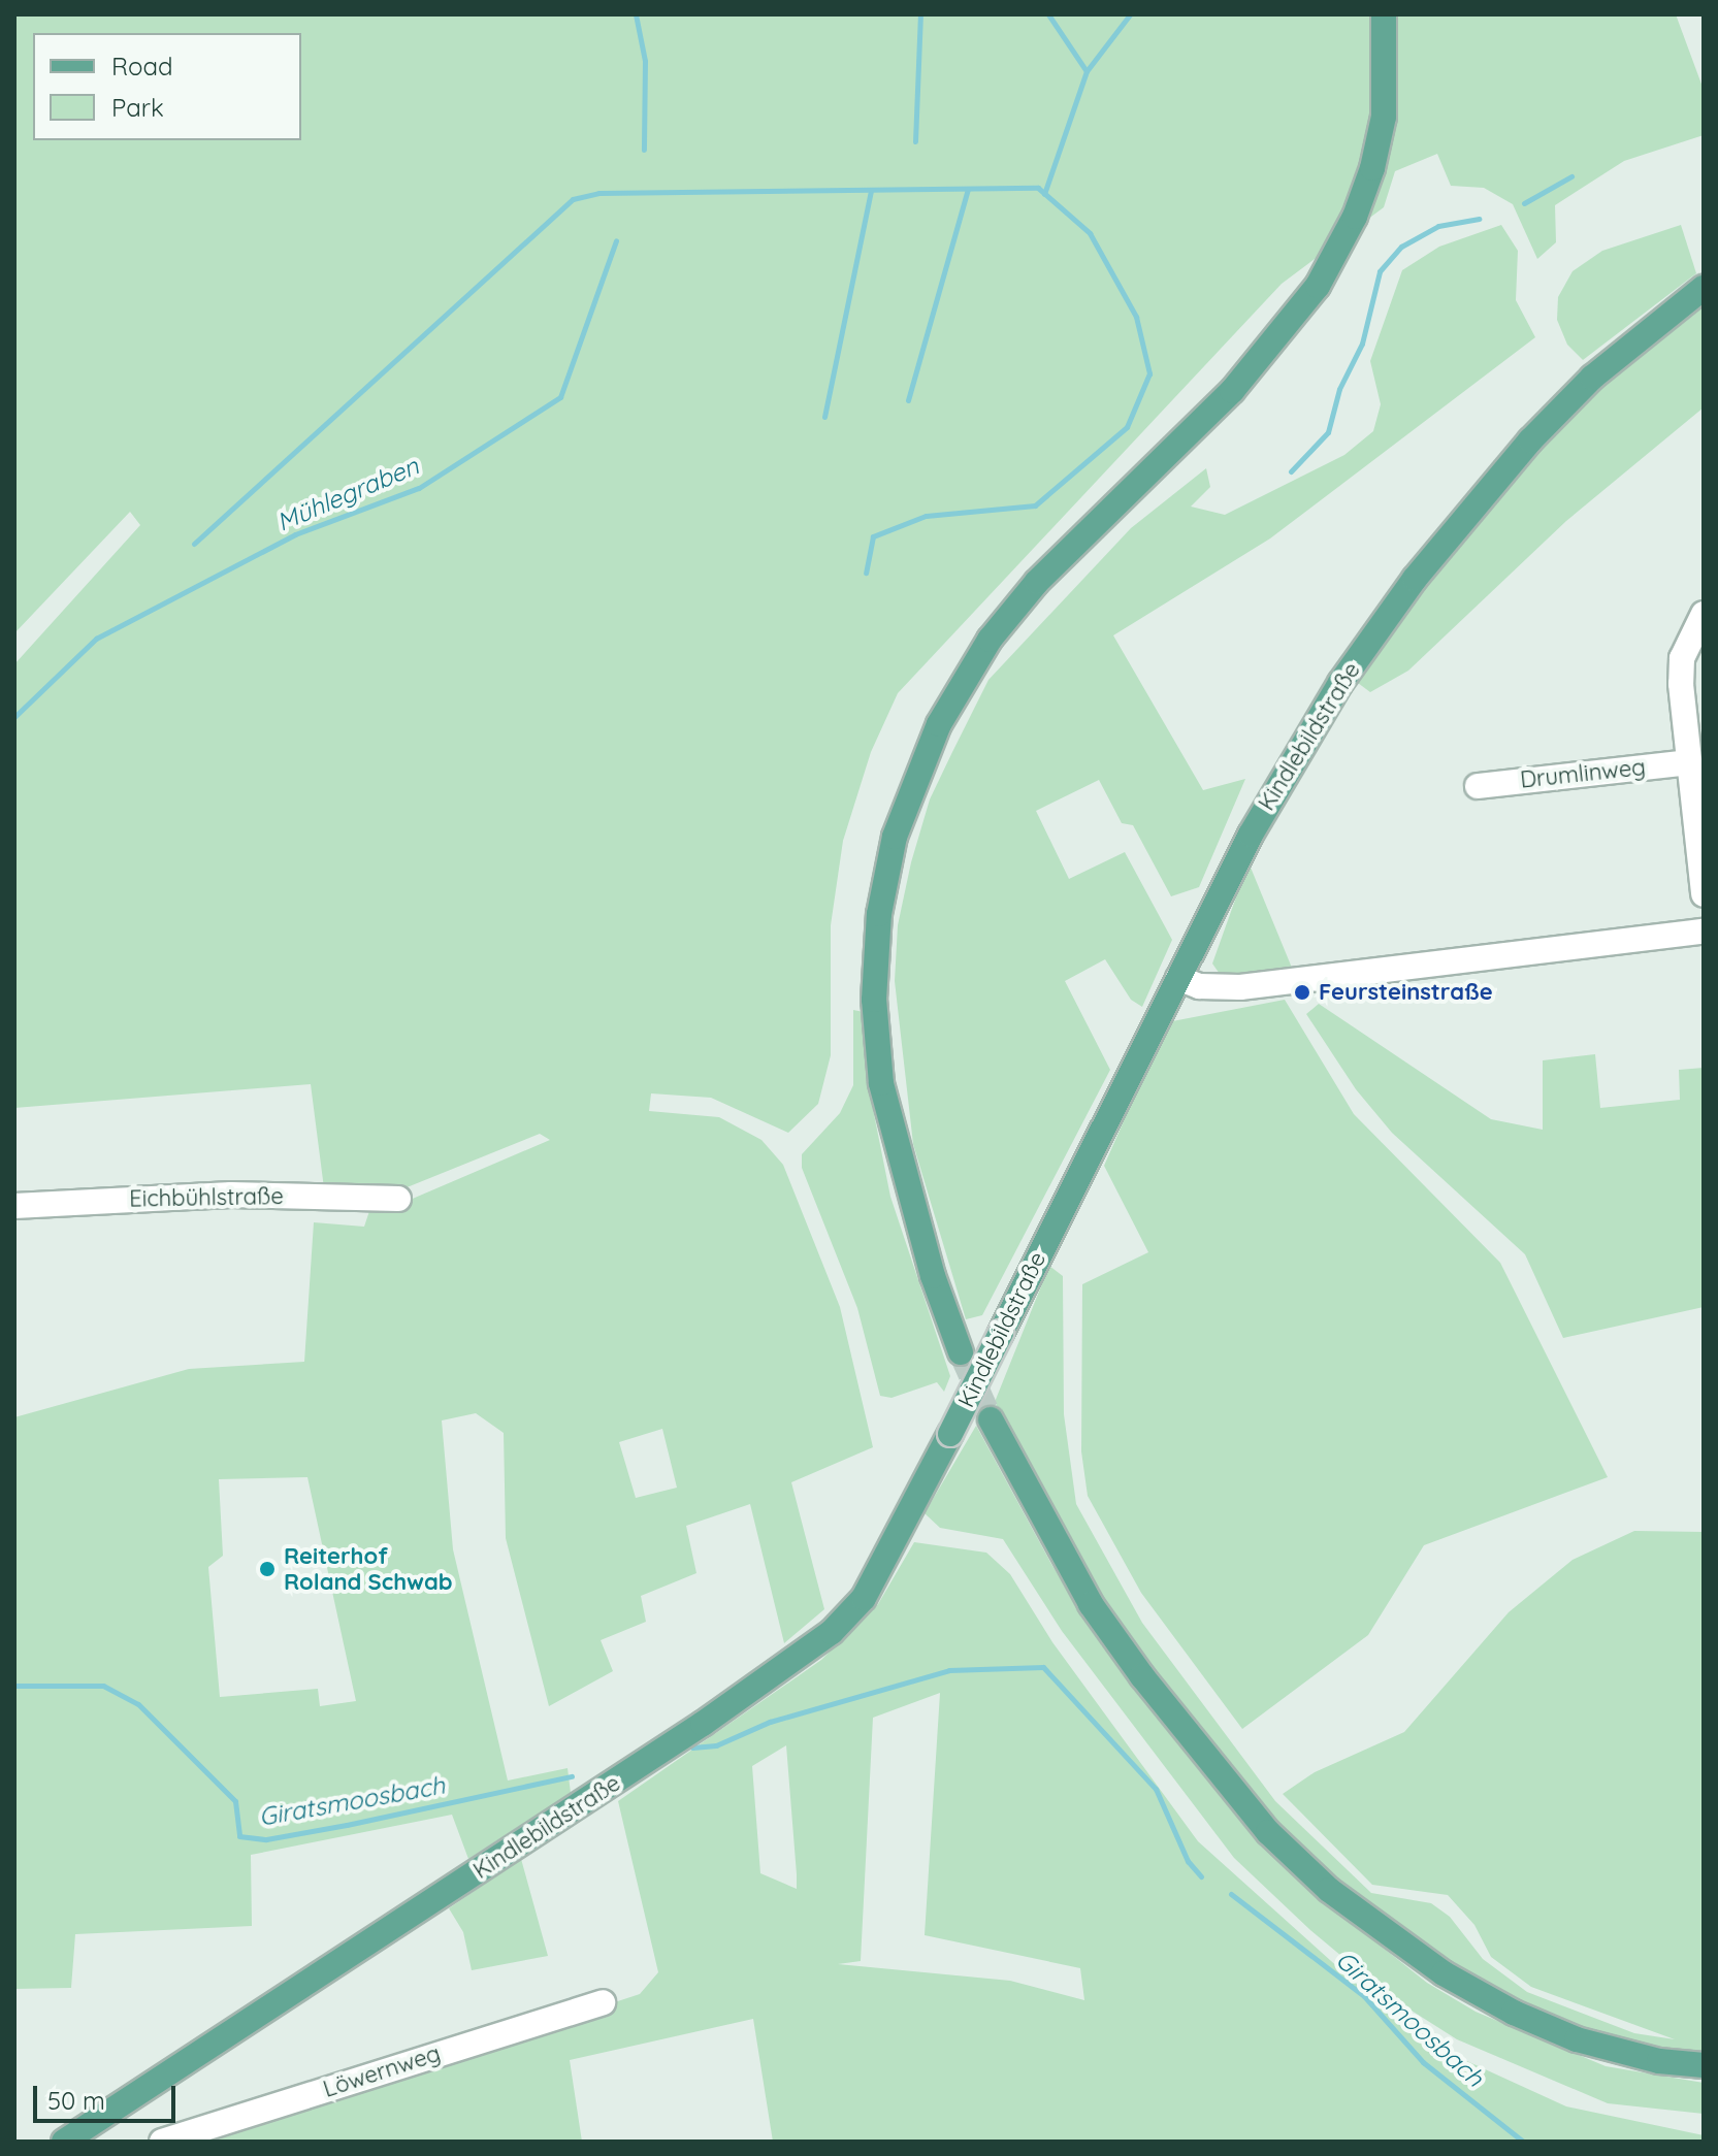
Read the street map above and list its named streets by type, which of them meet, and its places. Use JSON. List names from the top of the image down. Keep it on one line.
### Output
{"streets":{"main road":["Kindlebildstraße"],"street":["Drumlinweg","Eichbühlstraße","Löwernweg"]},"water":["Mühlegraben","Giratsmoosbach"],"places":["Feursteinstraße","Reiterhof Roland Schwab"],"legend":["Road","Park"],"scale_bar":"50 m"}
